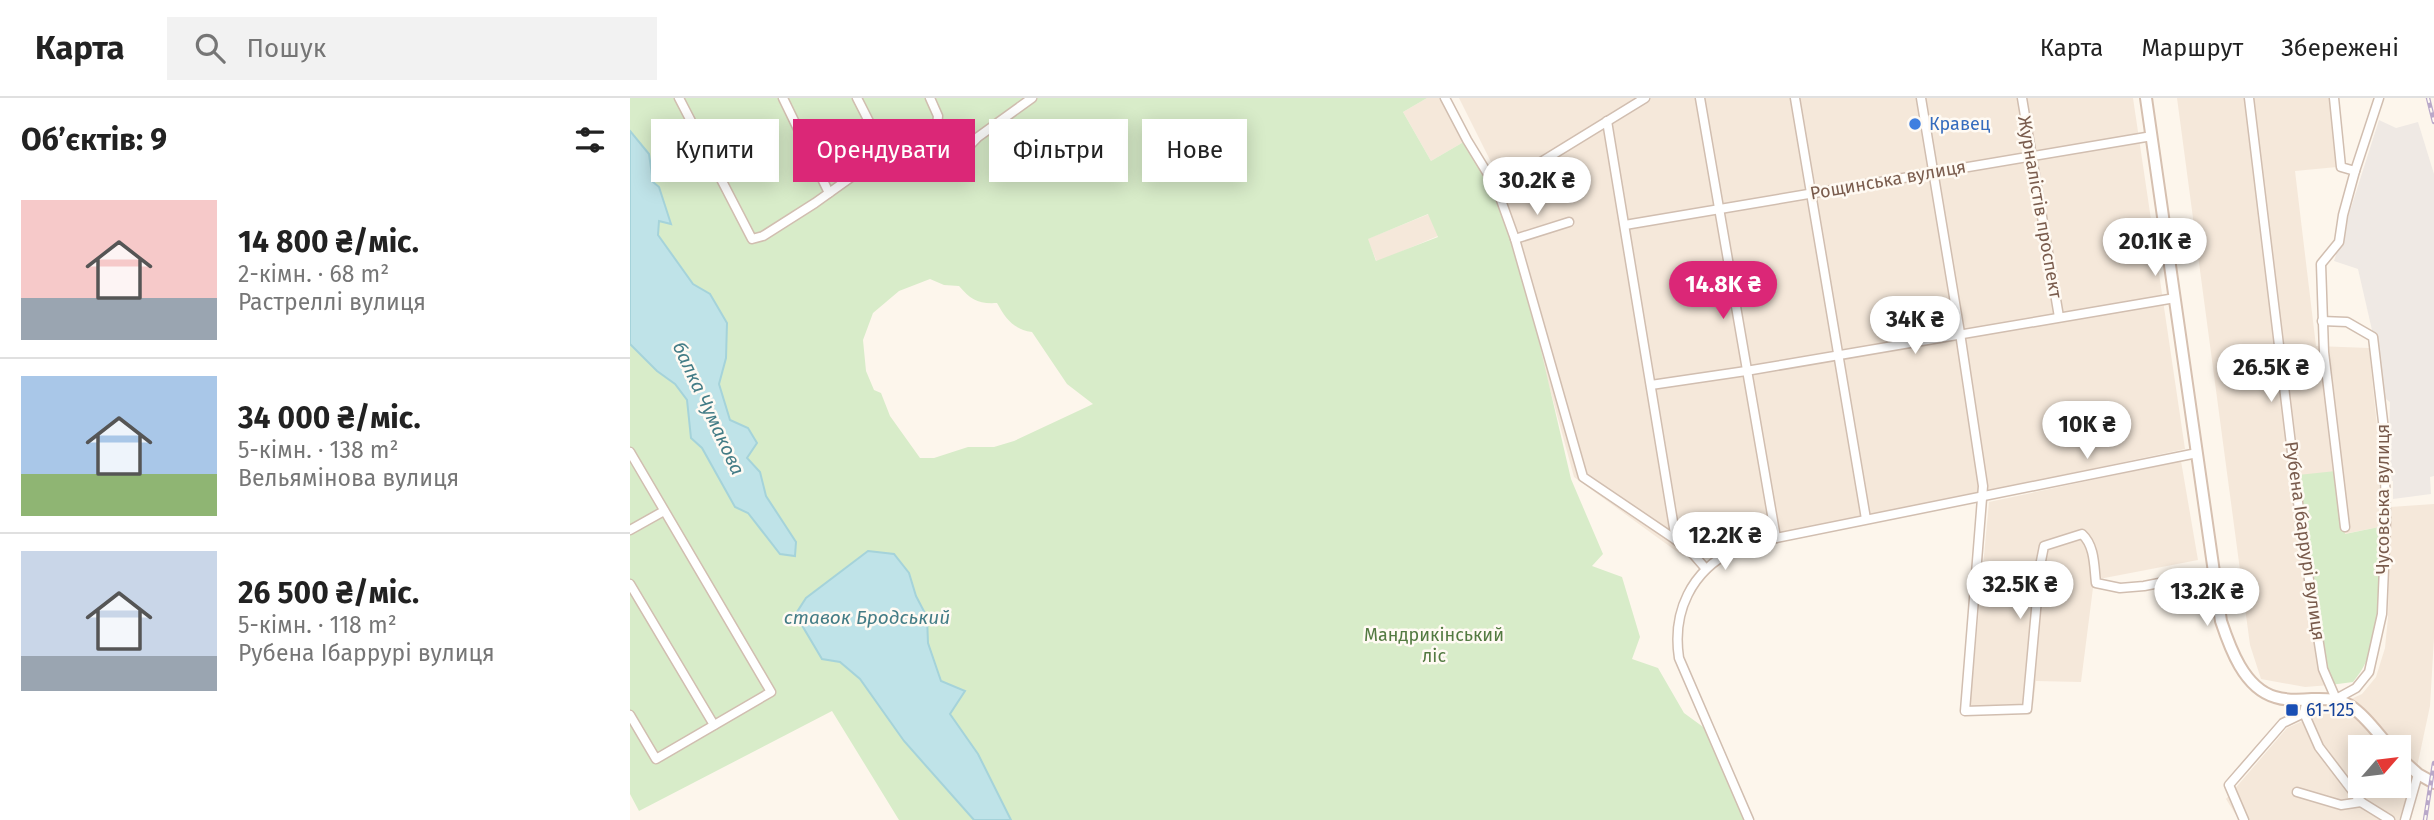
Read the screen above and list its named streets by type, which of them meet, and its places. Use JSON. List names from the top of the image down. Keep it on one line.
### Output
{"streets":{"street":["Рощинська вулиця","Журналістів проспект","Чусовська вулиця","Рубена Ібаррурі вулиця"]},"crossings":[["Рощинська вулиця","Журналістів проспект"],["Чусовська вулиця","Рубена Ібаррурі вулиця"]],"water":["балка Чумакова","ставок Бродський"],"parks":["Мандрикінський ліс"],"places":{"other":["Кравец"],"transit":["61-125"]},"north":"top right","page":{"header":"Карта","search":"Пошук","nav":["Карта","Маршрут","Збережені"],"heading":"Об’єктів: 9","chip":["Купити","Орендувати","Фільтри","Нове"],"price":["30.2K ₴","20.1K ₴","14.8K ₴","34K ₴","26.5K ₴","10K ₴","12.2K ₴","32.5K ₴","13.2K ₴"],"list":[{"name":"14 800 ₴/міс.","note":"2-кімн. · 68 m² · Растреллі вулиця"},{"name":"34 000 ₴/міс.","note":"5-кімн. · 138 m² · Вельямінова вулиця"},{"name":"26 500 ₴/міс.","note":"5-кімн. · 118 m² · Рубена Ібаррурі вулиця"}]}}
